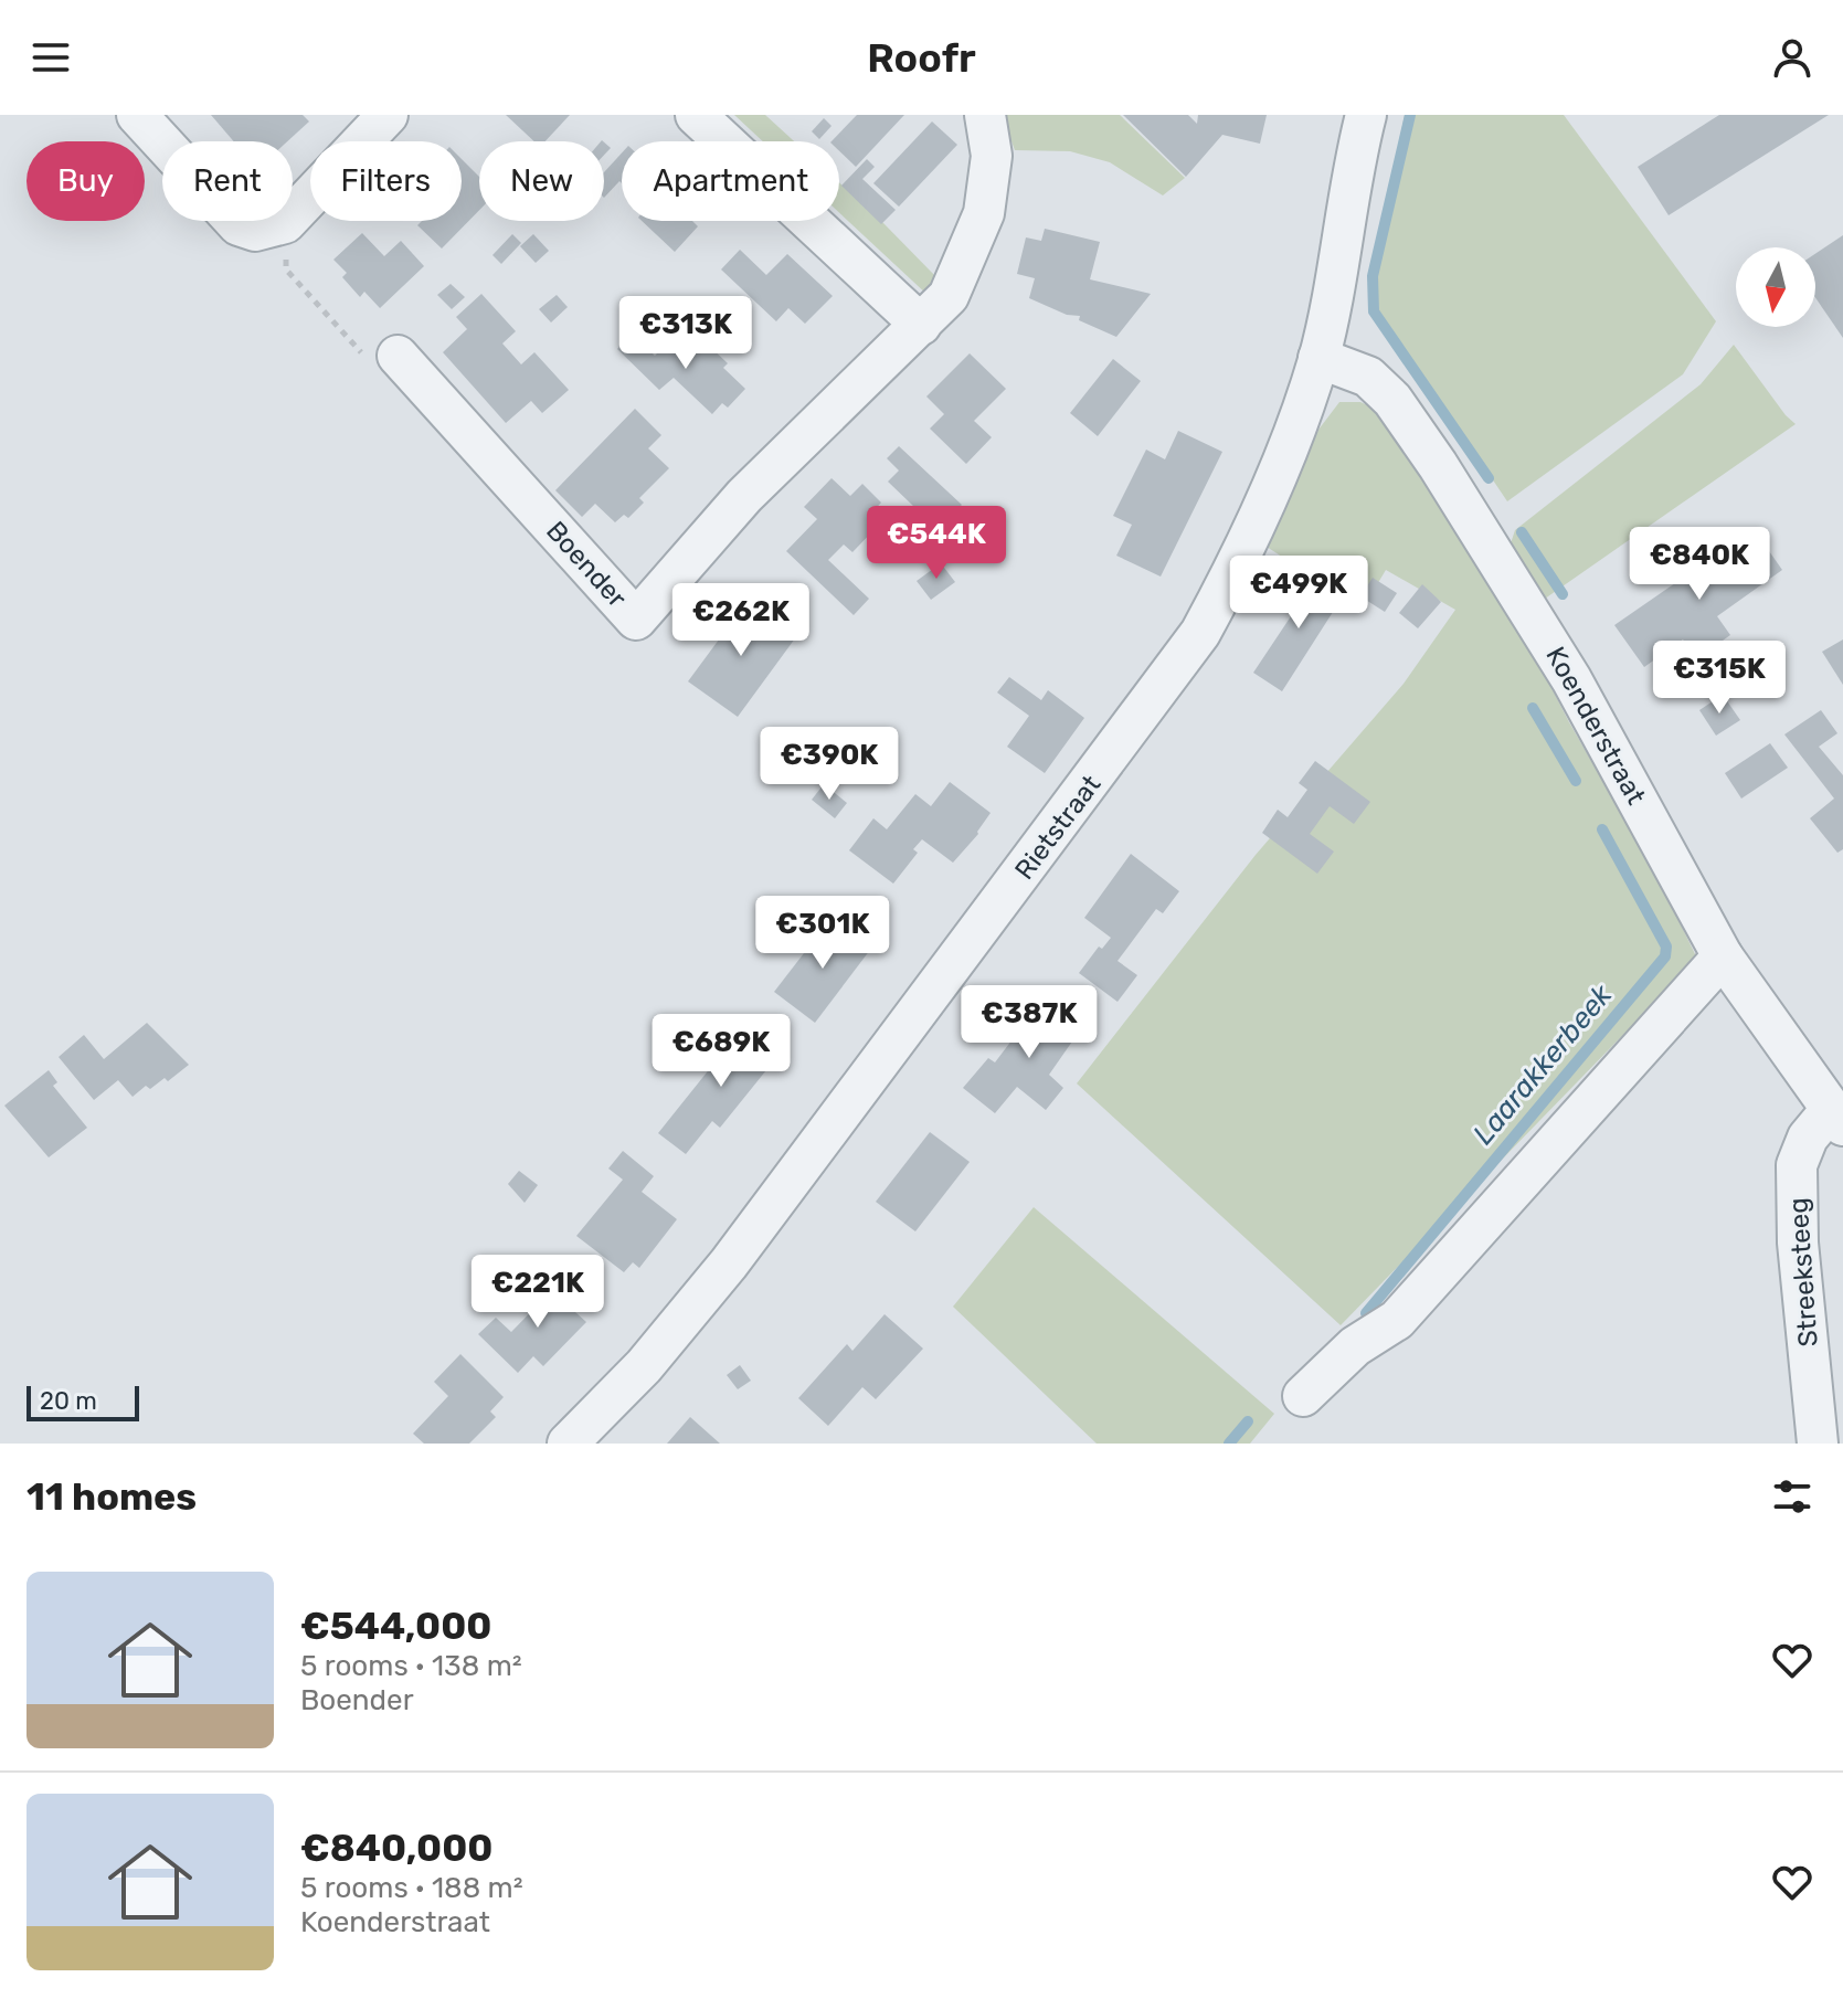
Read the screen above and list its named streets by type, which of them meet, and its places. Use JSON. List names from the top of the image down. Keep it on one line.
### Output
{"streets":{"street":["Boender","Koenderstraat","Rietstraat","Streeksteeg"]},"crossings":[["Koenderstraat","Rietstraat"],["Koenderstraat","Streeksteeg"]],"water":["Laarakkerbeek"],"scale_bar":"20 m","north":"bottom","page":{"header":"Roofr","chip":["Buy","Rent","Filters","New","Apartment"],"price":["€313K","€544K","€840K","€499K","€262K","€315K","€390K","€301K","€387K","€689K","€221K"],"scale":"20 m","heading":"11 homes","list":[{"name":"€544,000","note":"5 rooms · 138 m² · Boender"},{"name":"€840,000","note":"5 rooms · 188 m² · Koenderstraat"}]}}
